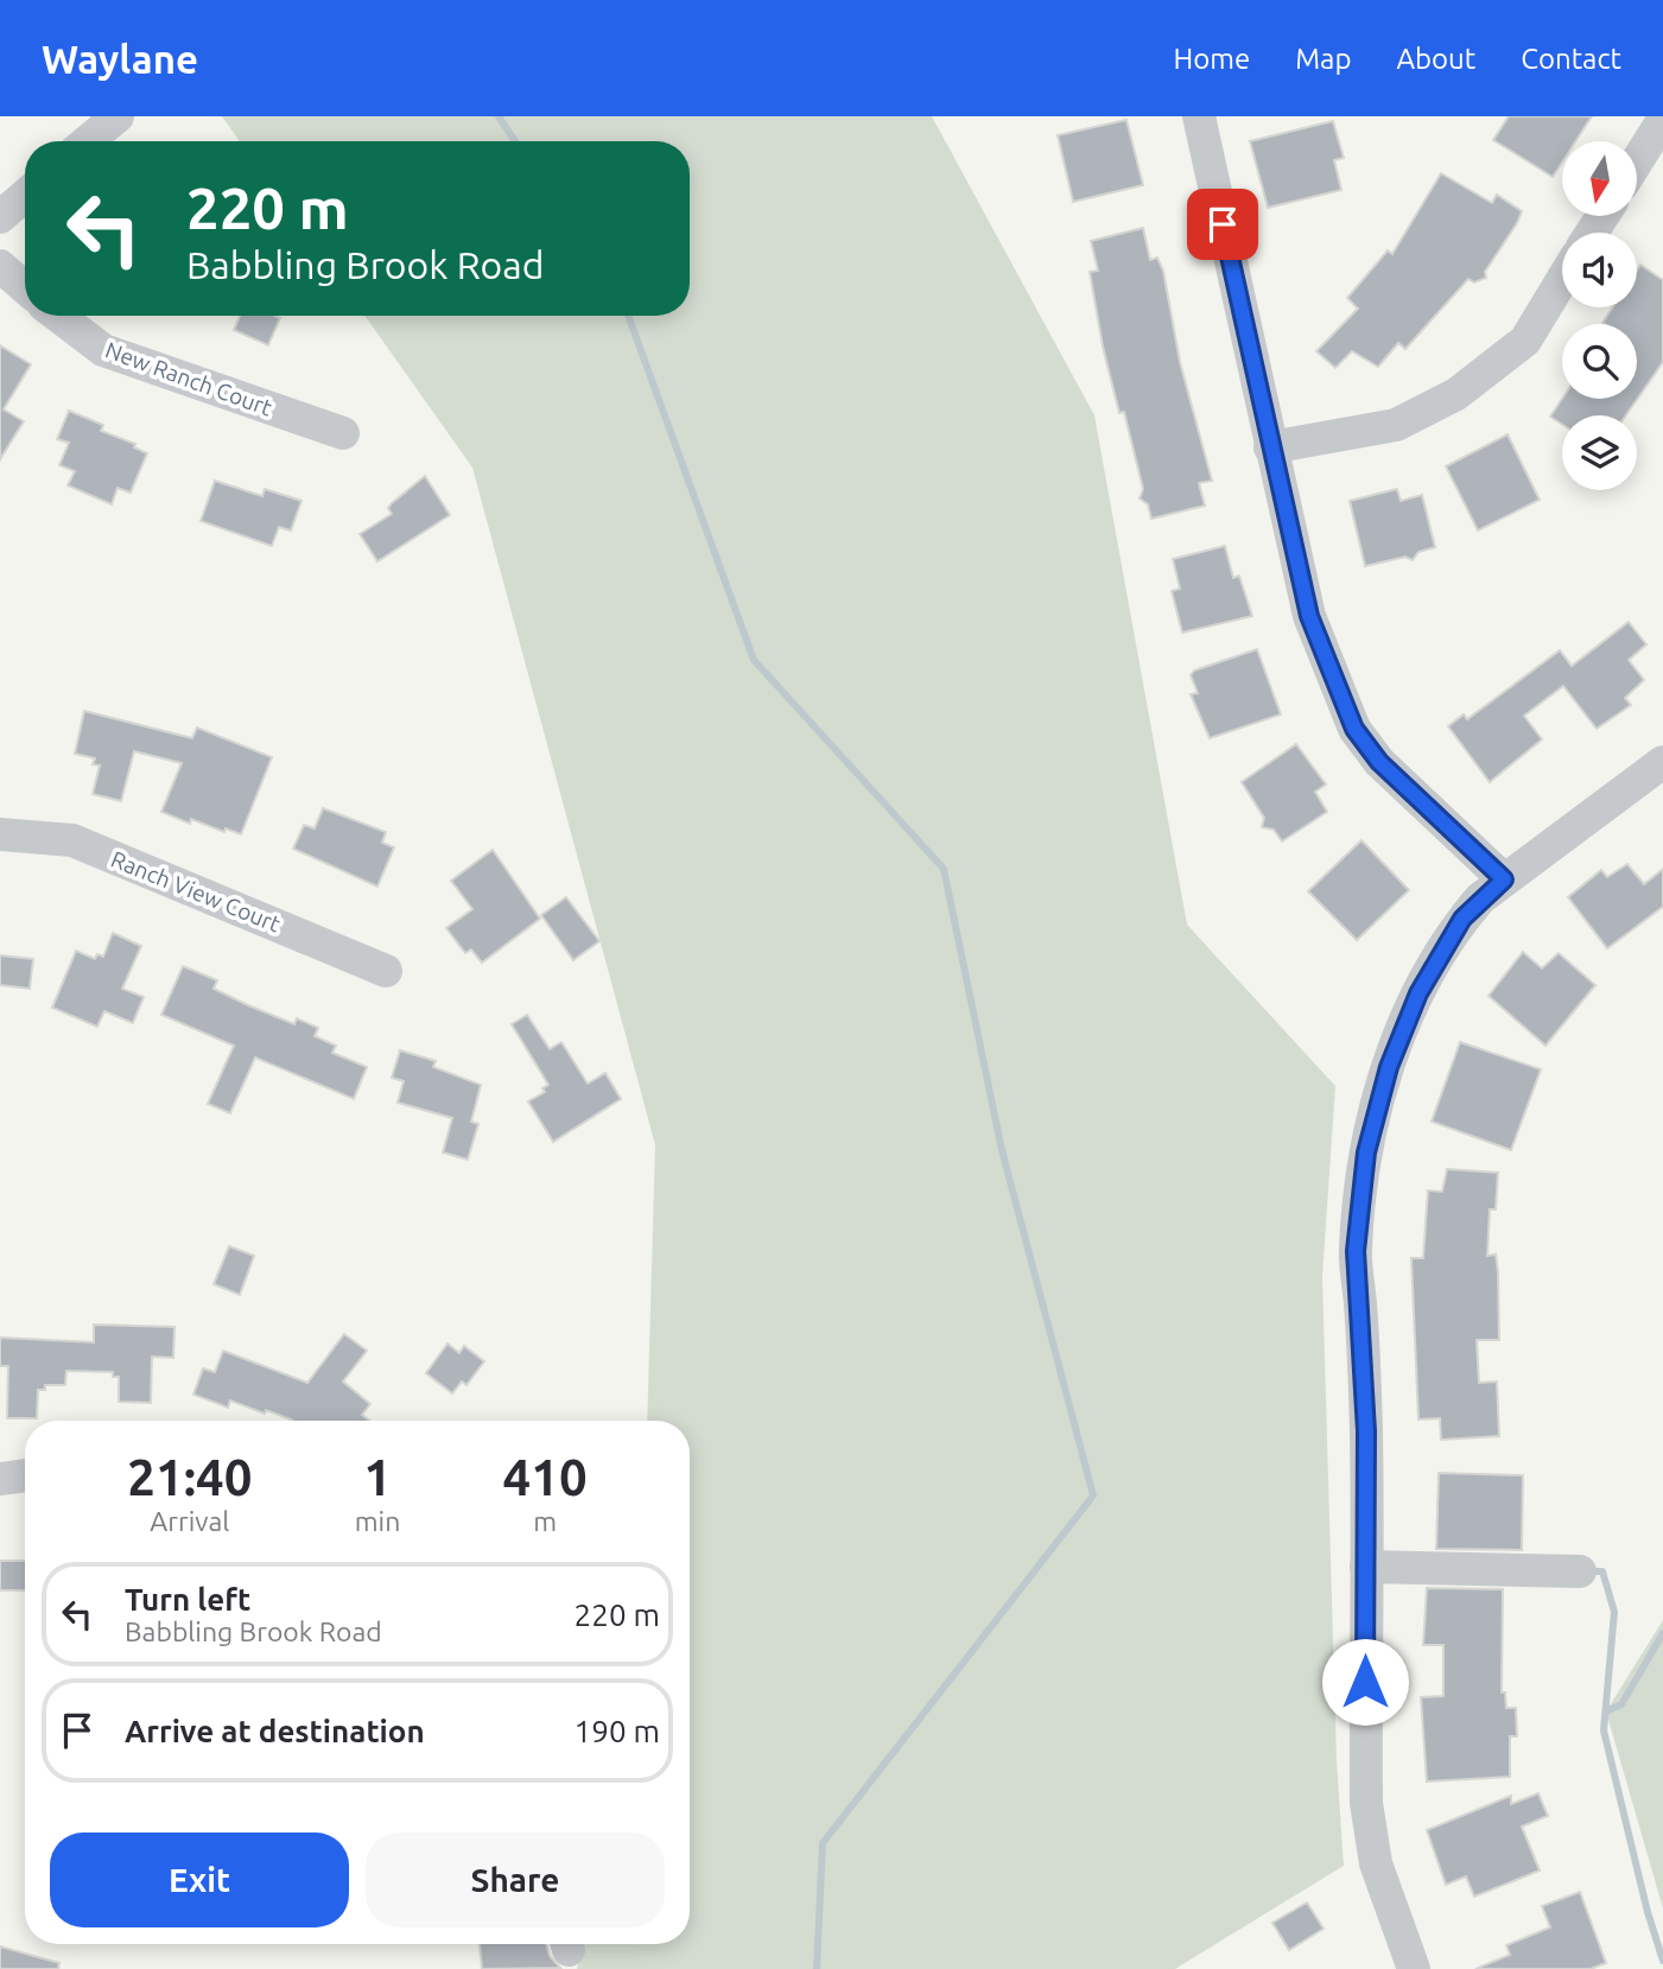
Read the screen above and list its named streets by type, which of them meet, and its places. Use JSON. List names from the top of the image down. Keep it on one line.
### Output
{"streets":{"street":["New Ranch Court","Ranch View Court"]},"north":"bottom","page":{"header":"Waylane","nav":["Home","Map","About","Contact"],"turn":["220 m","Babbling Brook Road"],"eta":["21:40","Arrival","1","min","410","m"],"list":[{"name":"Turn left","note":"Babbling Brook Road","value":"220 m"},{"name":"Arrive at destination","value":"190 m"}],"buttons":["Exit","Share"]}}
